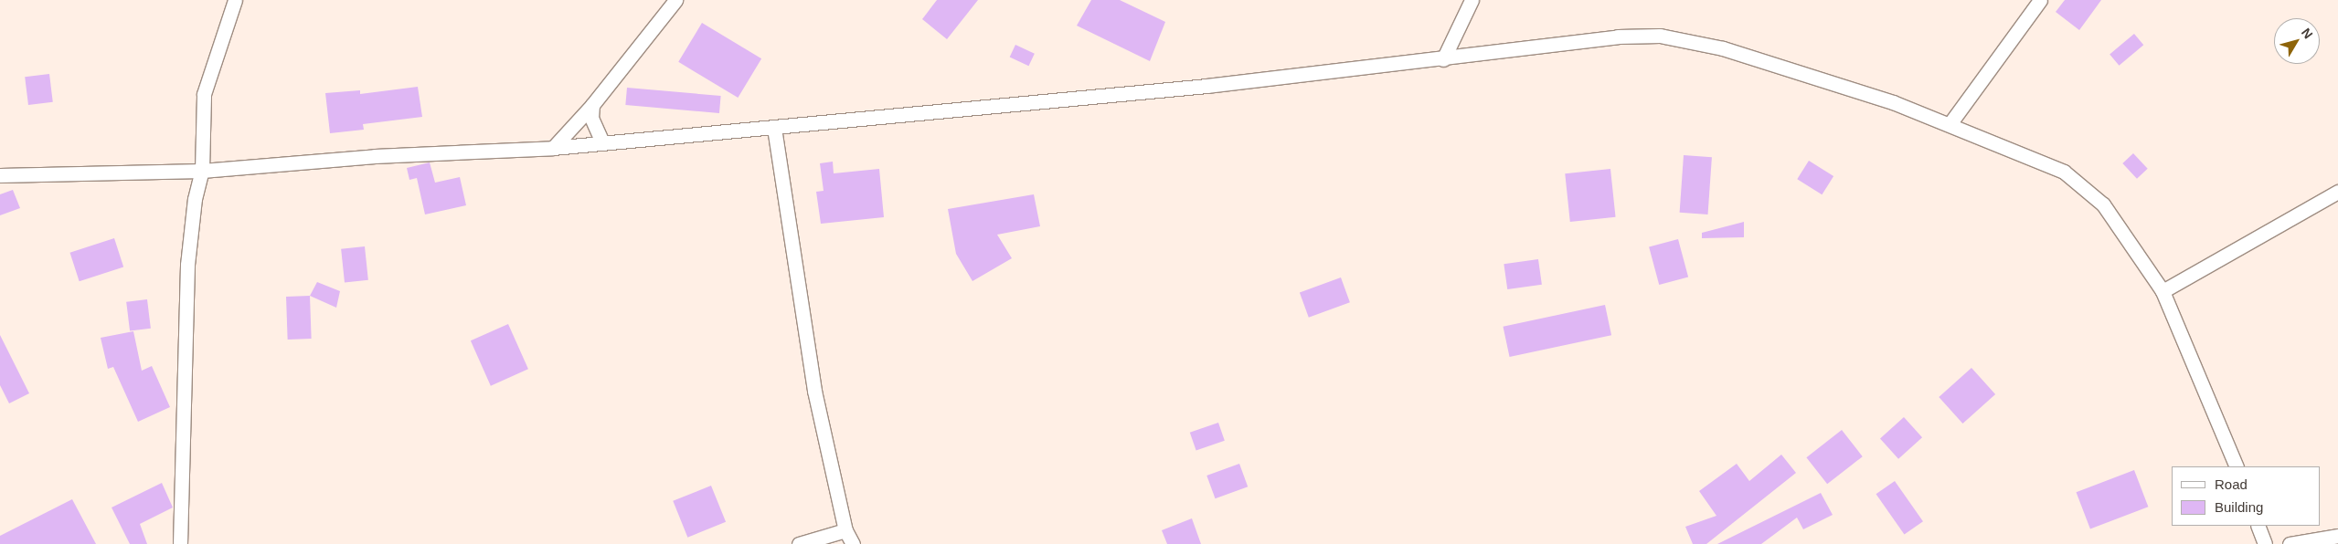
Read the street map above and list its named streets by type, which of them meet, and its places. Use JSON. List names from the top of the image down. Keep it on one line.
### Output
{"legend":["Road","Building"],"north":"top right"}
